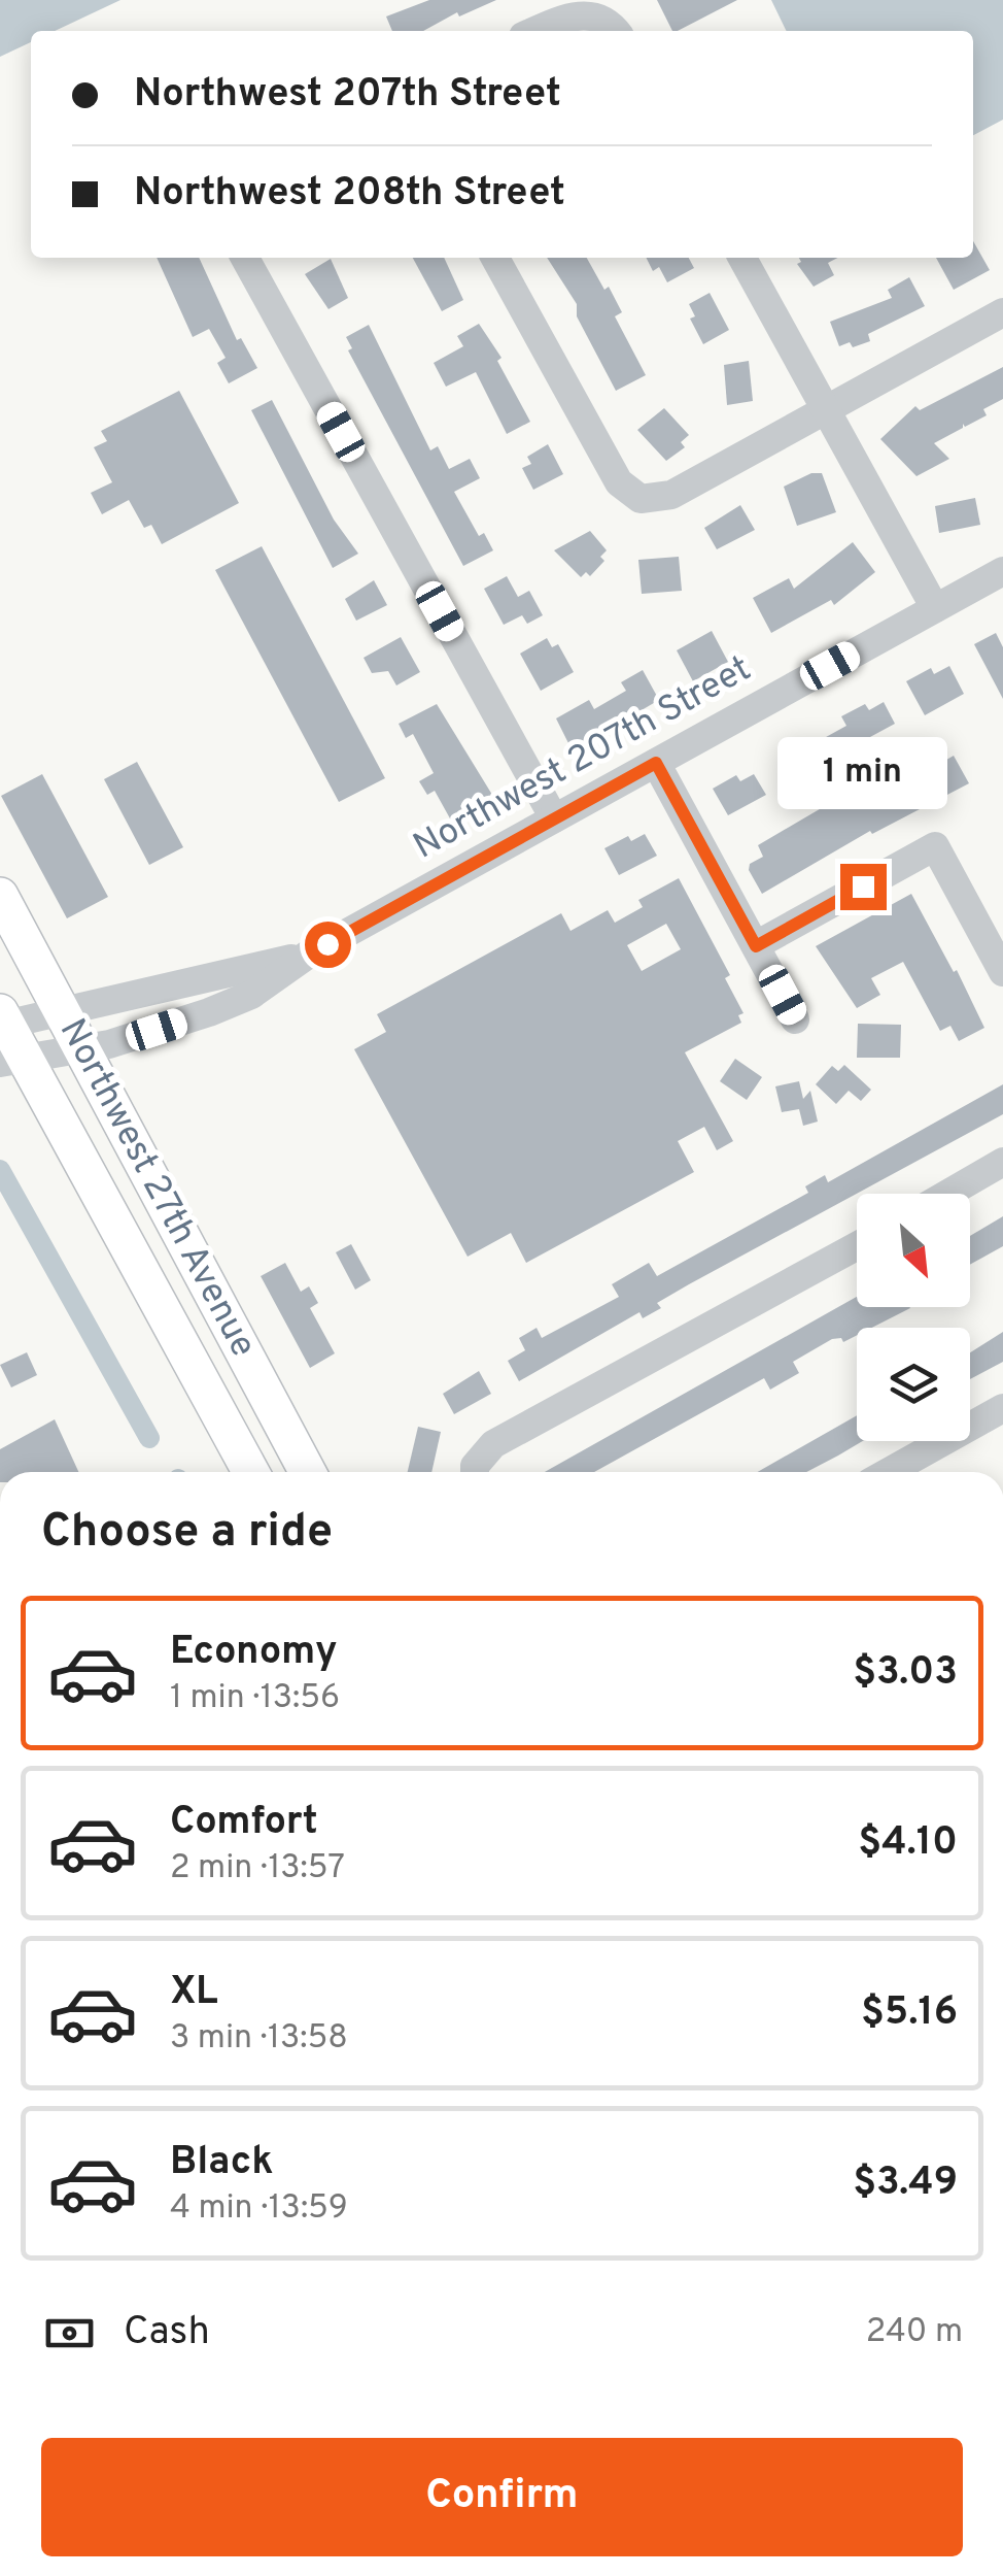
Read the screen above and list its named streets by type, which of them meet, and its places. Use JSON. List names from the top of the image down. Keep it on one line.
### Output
{"streets":{"main road":["Northwest 27th Avenue"],"street":["Northwest 207th Street"]},"crossings":[["Northwest 207th Street","Northwest 27th Avenue"]],"north":"bottom right","page":{"banner":["Northwest 207th Street","Northwest 208th Street"],"bubble":"1 min","heading":"Choose a ride","list":[{"name":"Economy","note":"1 min · 13:56","value":"$3.03"},{"name":"Comfort","note":"2 min · 13:57","value":"$4.10"},{"name":"XL","note":"3 min · 13:58","value":"$5.16"},{"name":"Black","note":"4 min · 13:59","value":"$3.49"}],"pay":["Cash","240 m"],"buttons":"Confirm"}}
